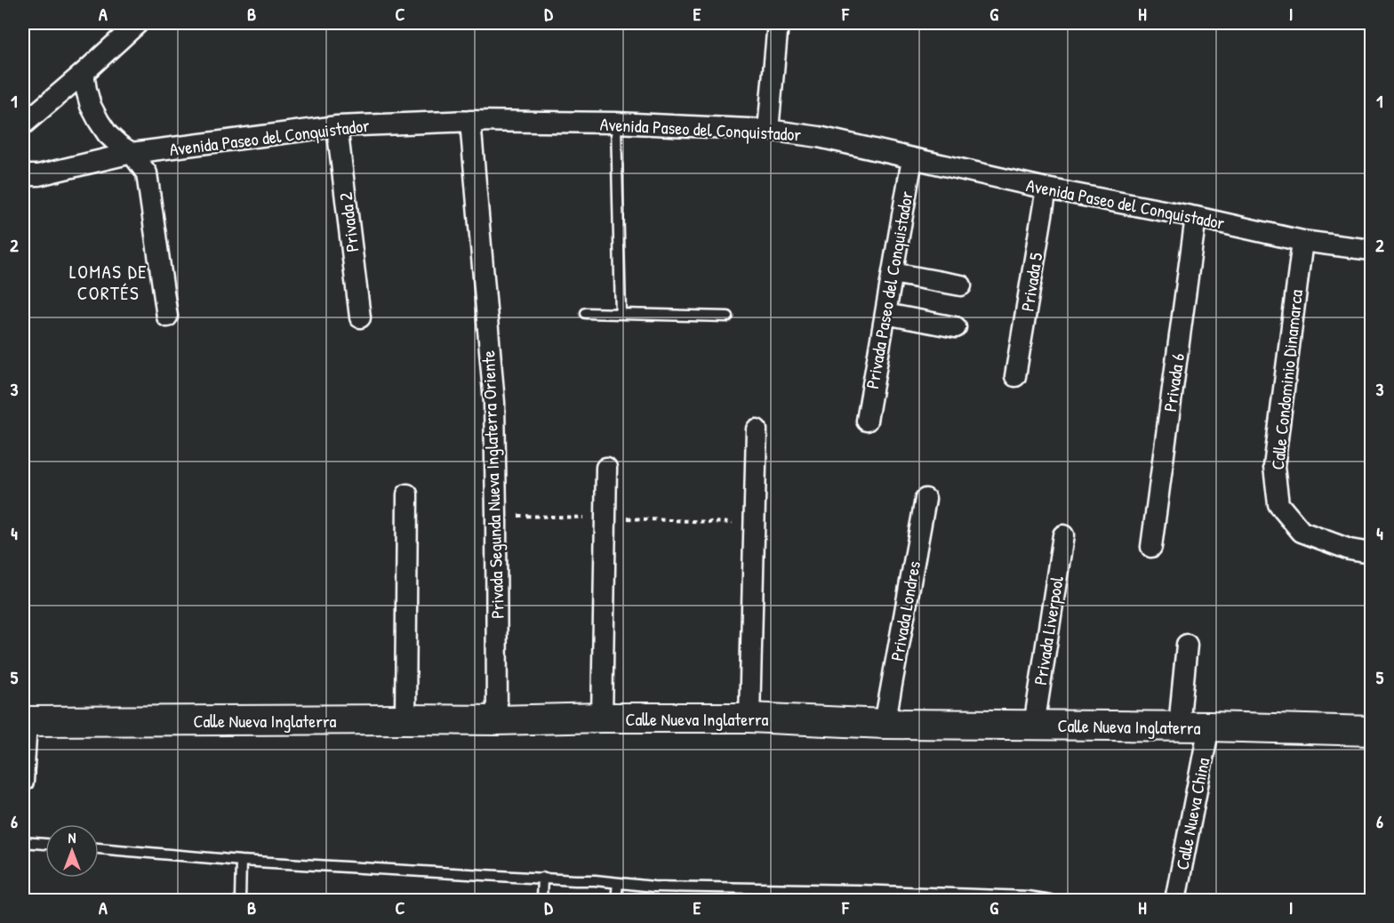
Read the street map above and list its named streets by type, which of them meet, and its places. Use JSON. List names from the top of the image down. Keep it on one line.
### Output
{"streets":{"street":["Avenida Paseo del Conquistador","Privada 2","Privada 5","Privada Paseo del Conquistador","Calle Condominio Dinamarca","Privada 6","Privada Segunda Nueva Inglaterra Oriente","Privada Londres","Privada Liverpool","Calle Nueva Inglaterra","Calle Nueva China"]},"crossings":[["Avenida Paseo del Conquistador","Privada 2"],["Avenida Paseo del Conquistador","Privada 5"],["Avenida Paseo del Conquistador","Privada Paseo del Conquistador"],["Avenida Paseo del Conquistador","Calle Condominio Dinamarca"],["Avenida Paseo del Conquistador","Privada 6"],["Avenida Paseo del Conquistador","Privada Segunda Nueva Inglaterra Oriente"],["Privada Segunda Nueva Inglaterra Oriente","Calle Nueva Inglaterra"],["Privada Londres","Calle Nueva Inglaterra"],["Privada Liverpool","Calle Nueva Inglaterra"],["Calle Nueva Inglaterra","Calle Nueva China"]],"districts":["LOMAS DE CORTÉS"],"north":"top","grid":{"columns":["A","B","C","D","E","F","G","H","I"],"rows":["1","2","3","4","5","6"]}}
